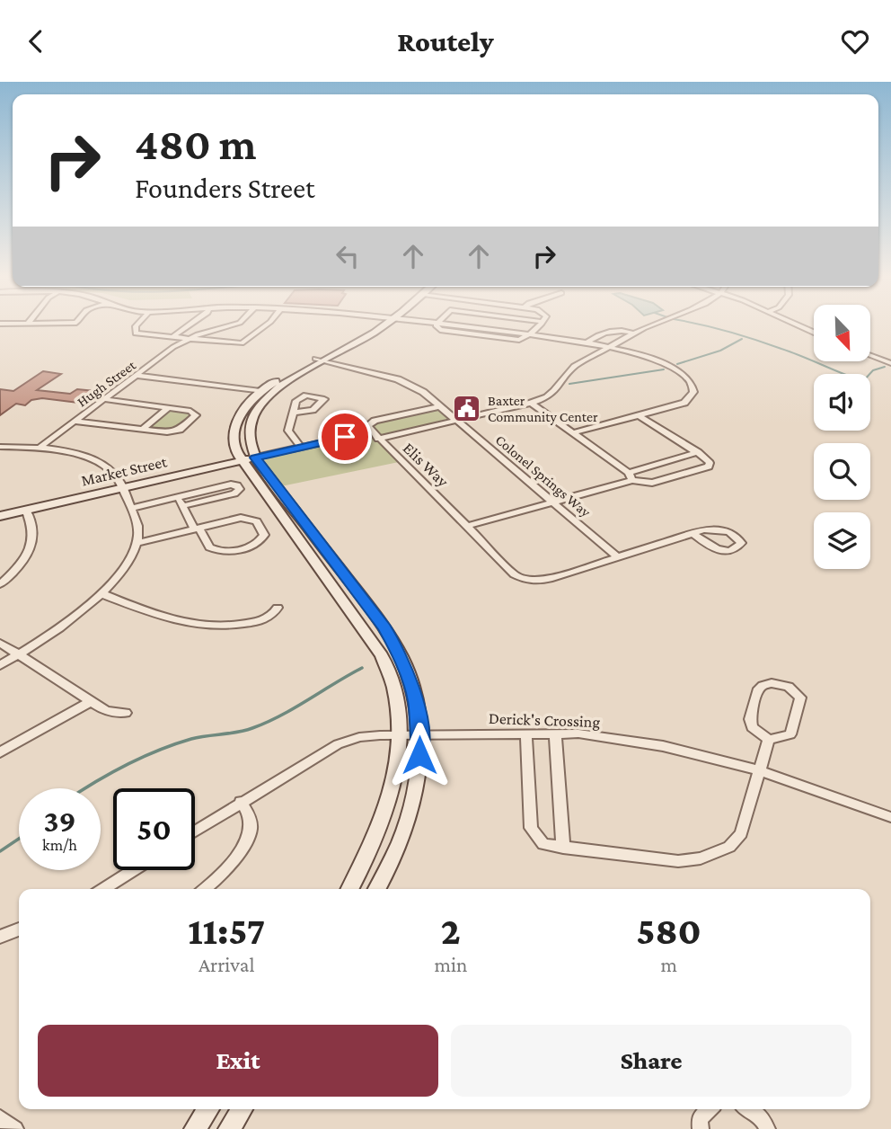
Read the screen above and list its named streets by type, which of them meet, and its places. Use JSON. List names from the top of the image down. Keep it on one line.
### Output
{"streets":{"main road":["Market Street"],"street":["Hugh Street","Elis Way","Colonel Springs Way","Derick's Crossing"]},"crossings":[["Elis Way","Colonel Springs Way"]],"places":{"public building":["Baxter Community Center"]},"north":"bottom right","page":{"header":"Routely","turn":["480 m","Founders Street"],"speed":"39 km/h","limit":"50","eta":["11:57","Arrival","2","min","580","m"],"buttons":["Exit","Share"]}}
